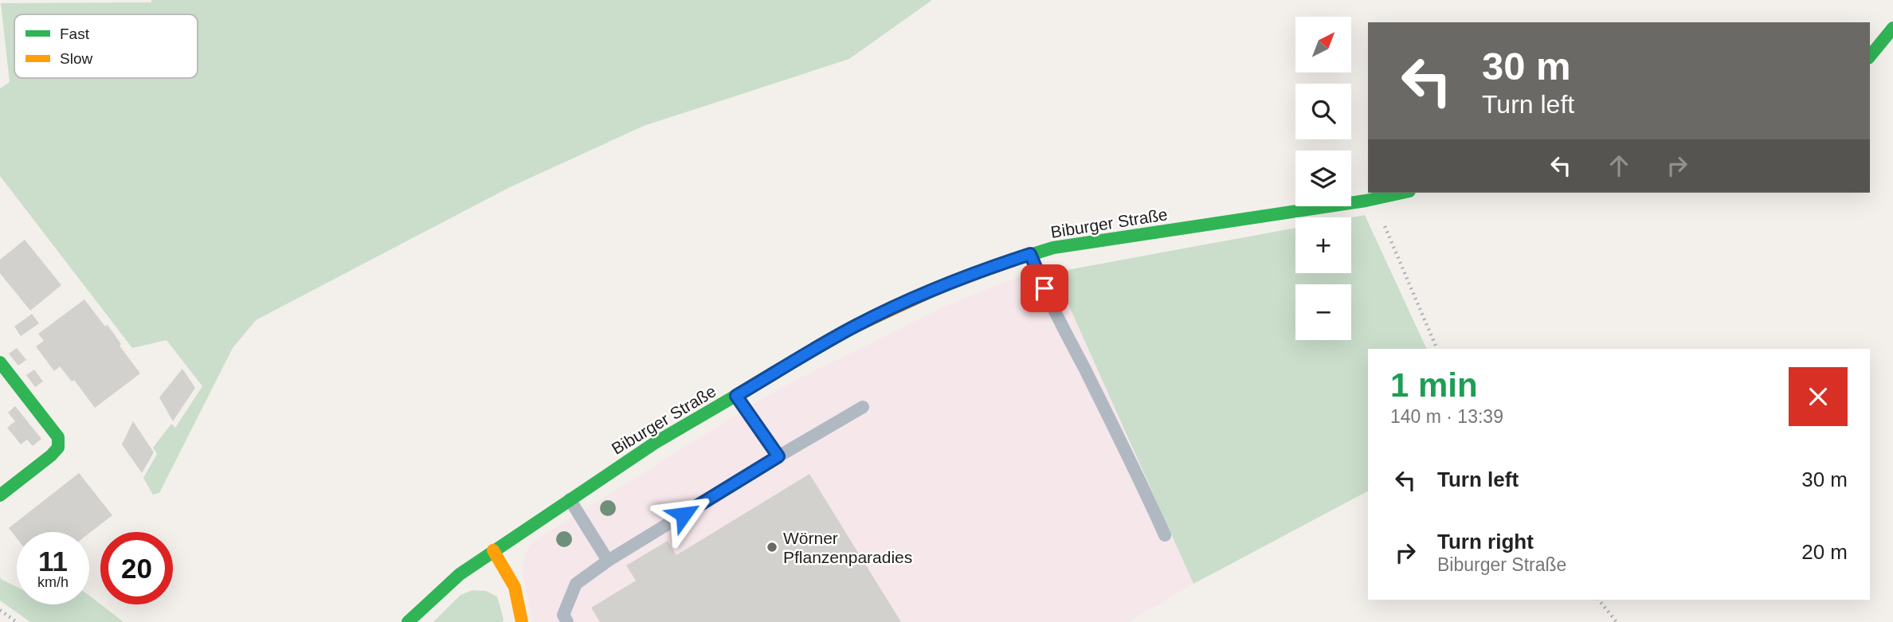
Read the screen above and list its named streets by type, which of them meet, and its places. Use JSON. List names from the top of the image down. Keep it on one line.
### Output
{"streets":{"street":["Biburger Straße"]},"places":["Wörner Pflanzenparadies"],"legend":["Fast","Slow"],"north":"top right","page":{"map_buttons":["+","−"],"turn":["30 m","Turn left"],"heading":["1 min","140 m · 13:39"],"list":[{"name":"Turn left","value":"30 m"},{"name":"Turn right","note":"Biburger Straße","value":"20 m"}],"speed":"11 km/h","limit":"20"}}
